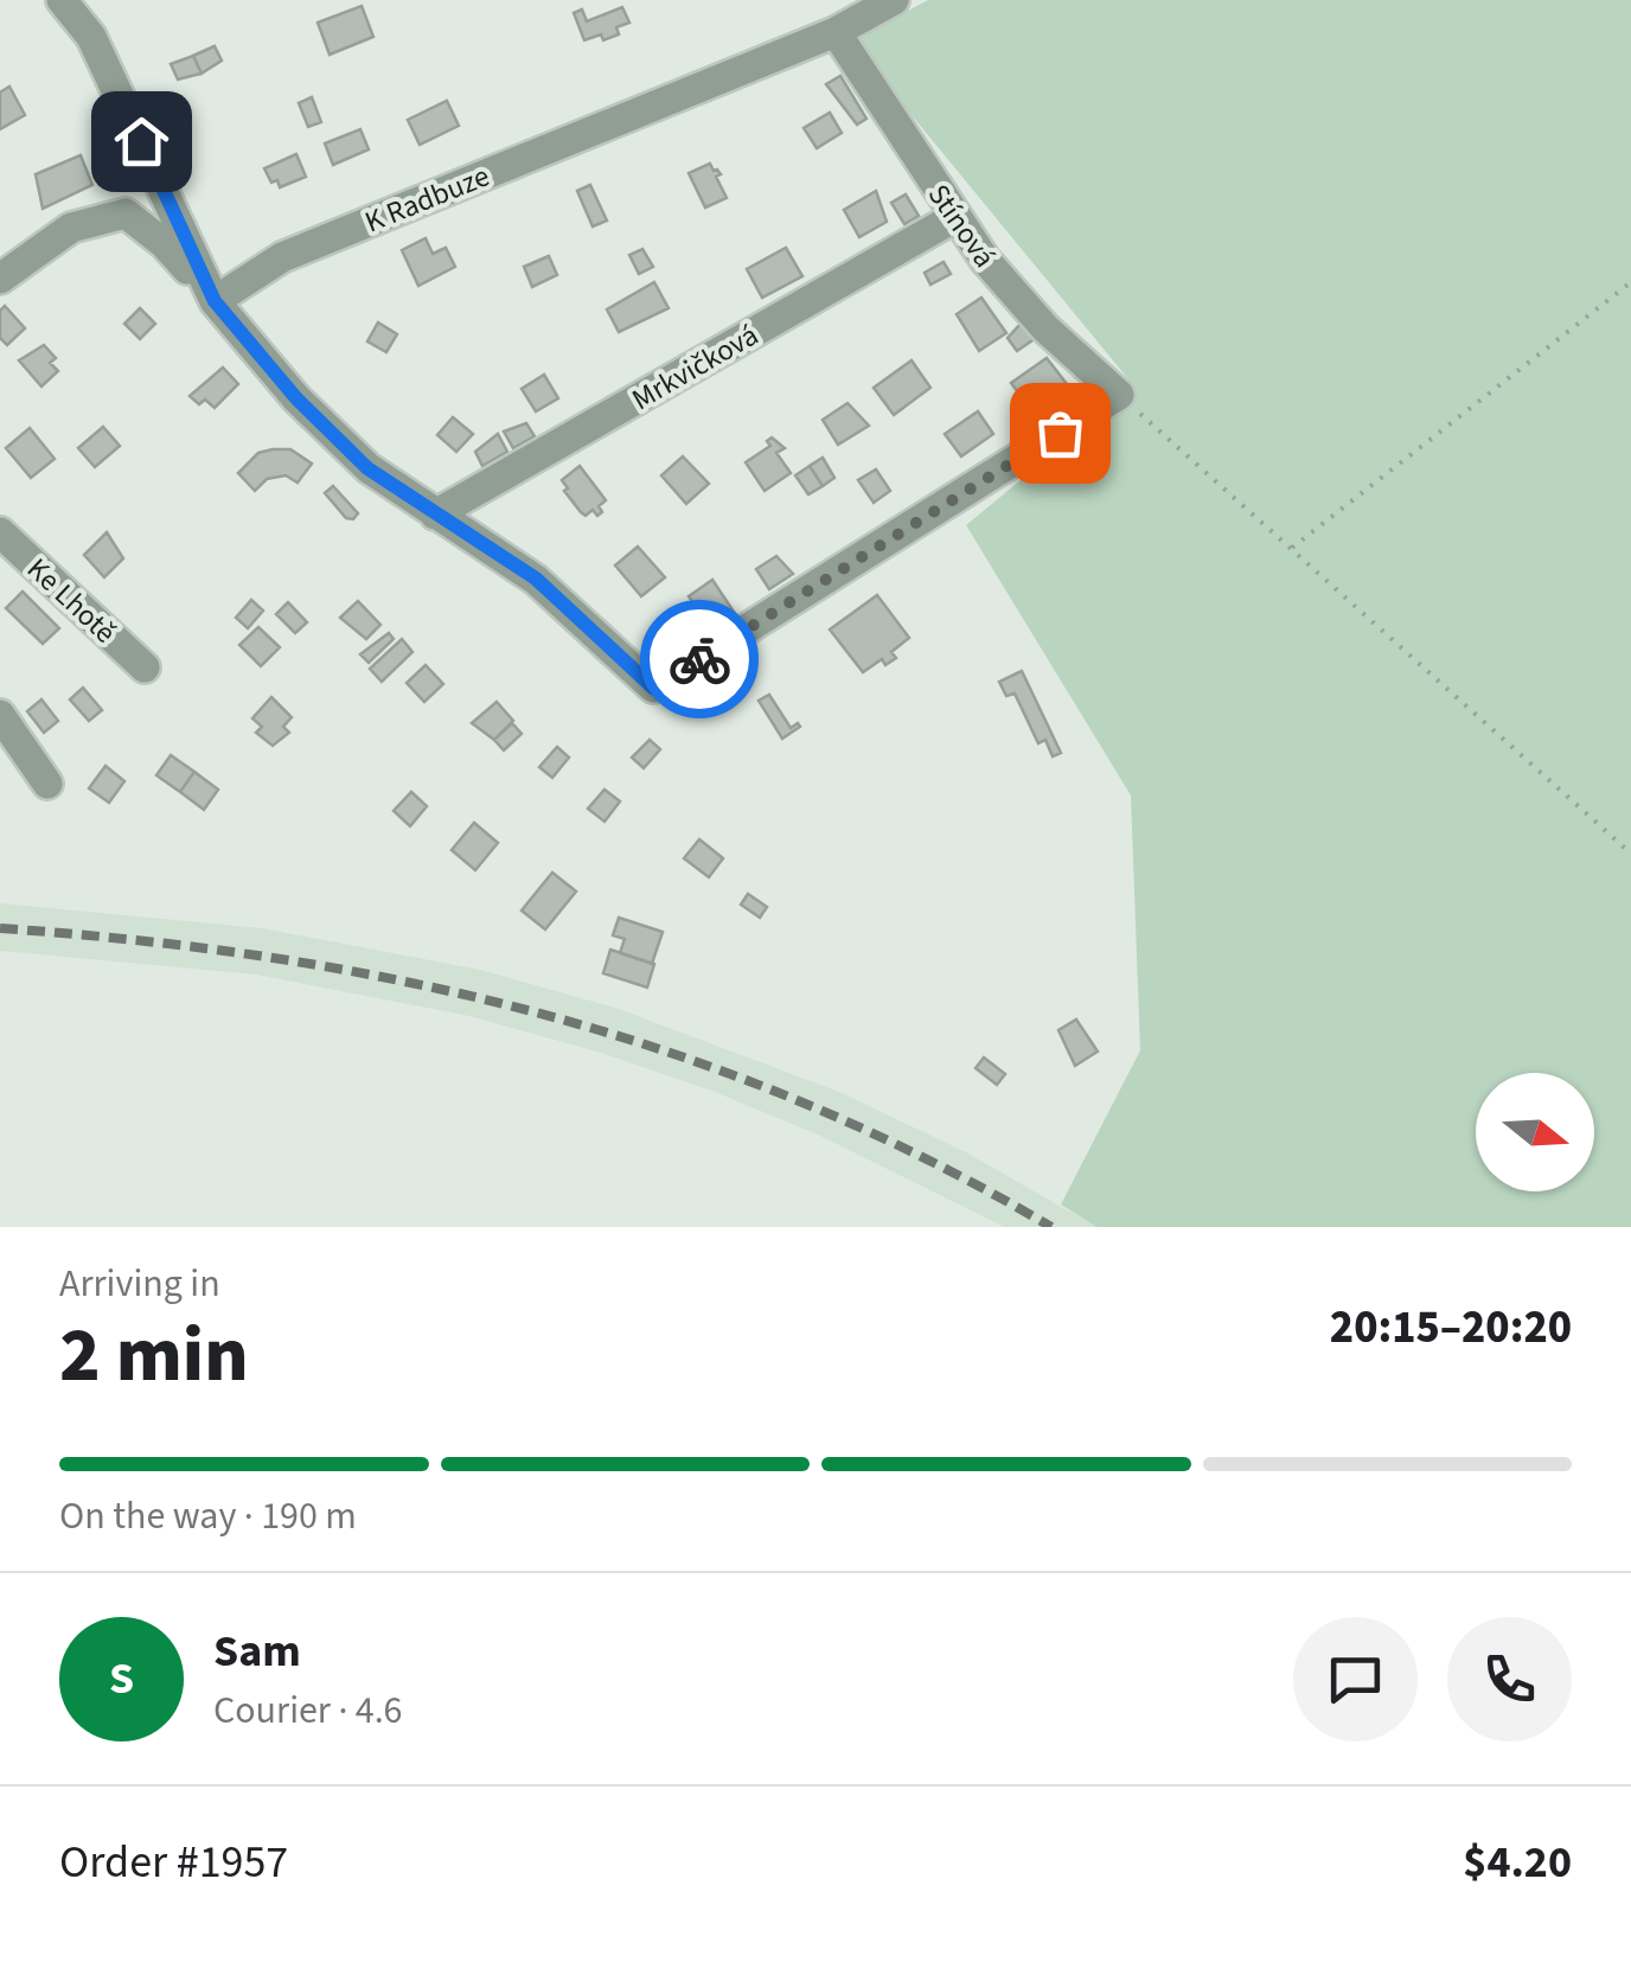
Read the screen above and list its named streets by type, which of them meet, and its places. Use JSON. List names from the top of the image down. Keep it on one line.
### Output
{"streets":{"street":["K Radbuze","Stínová","Mrkvičková","Ke Lhotě"]},"crossings":[["K Radbuze","Stínová"],["Stínová","Mrkvičková"]],"north":"right","page":{"heading":["2 min","Arriving in","20:15–20:20"],"panel":["Sam","Courier · 4.6","Order #1957","$4.20"],"bar":"On the way · 190 m","round":"S"}}
